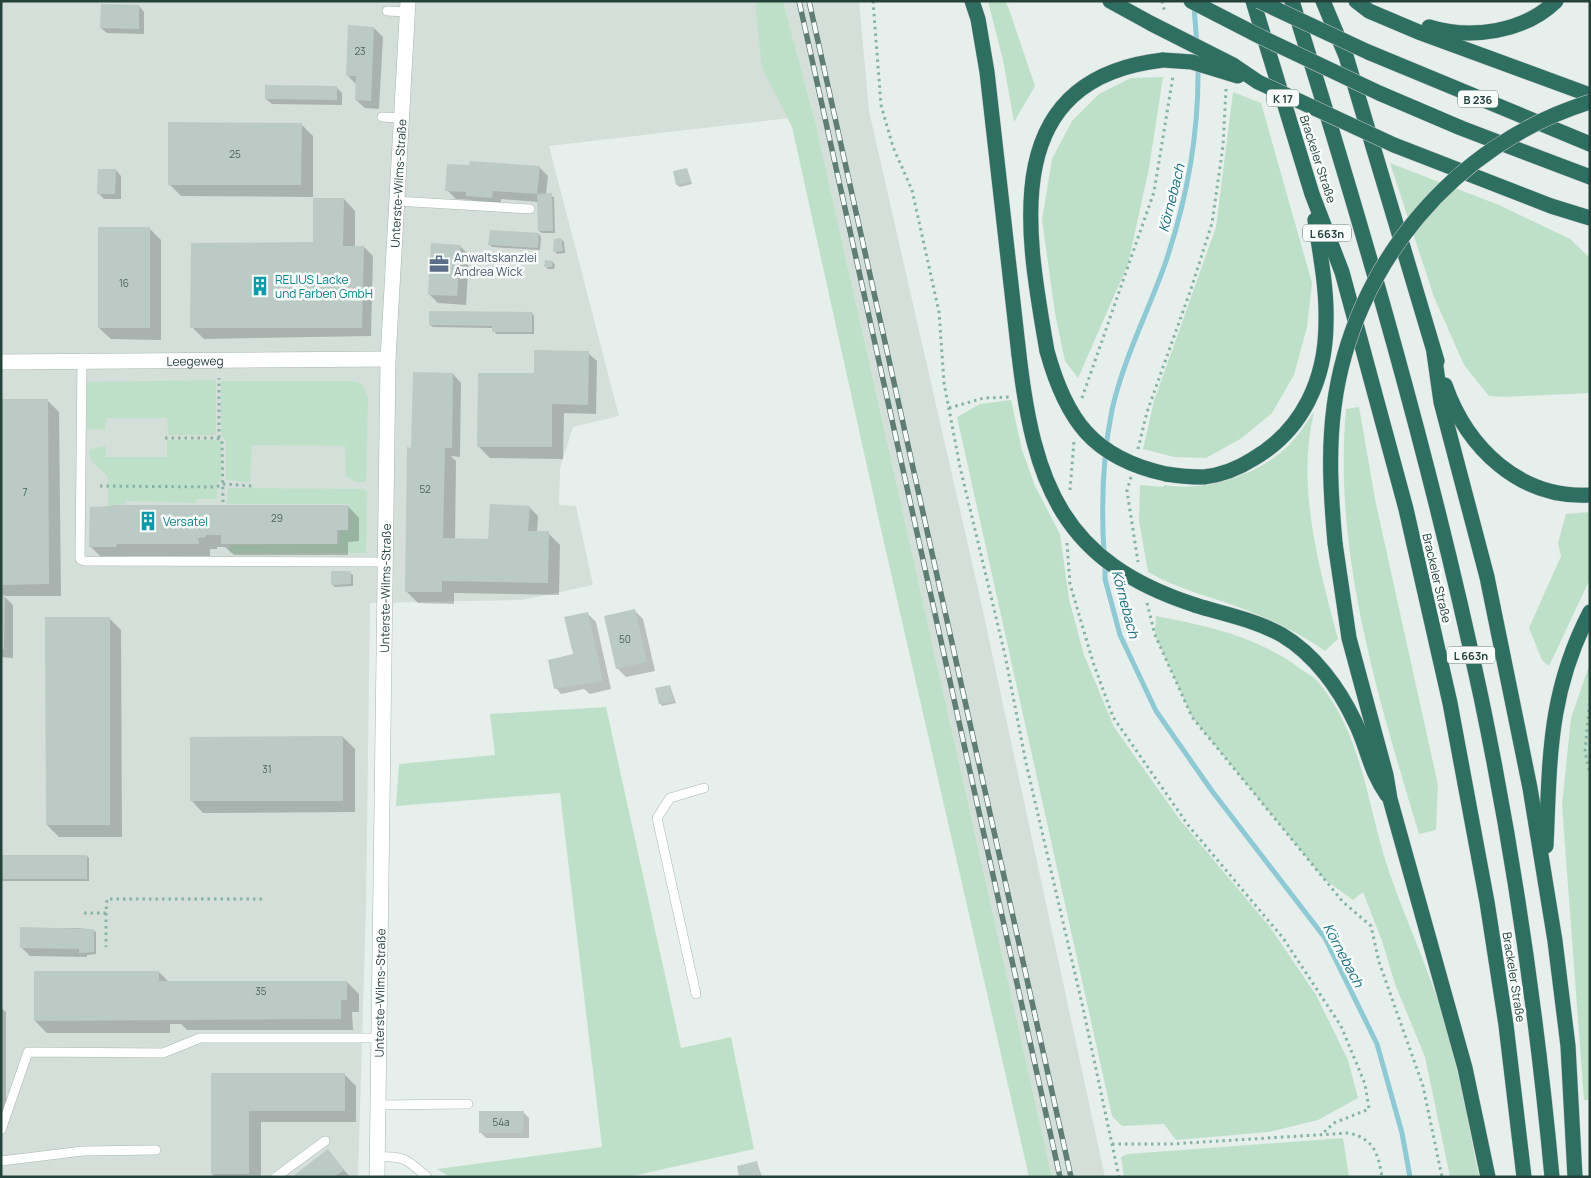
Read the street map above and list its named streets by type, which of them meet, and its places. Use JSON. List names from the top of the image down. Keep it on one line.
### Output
{"streets":{"highway":["K 17","B 236","Brackeler Straße","L 663n"],"street":["Unterste-Wilms-Straße","Leegeweg"]},"crossings":[["Unterste-Wilms-Straße","Leegeweg"]],"water":["Körnebach"],"places":{"office":["Anwaltskanzlei Andrea Wick"],"building":["RELIUS Lacke und Farben GmbH","Versatel"]},"house_numbers":["23","25","16","52","7","29","50","31","35","54a"]}
